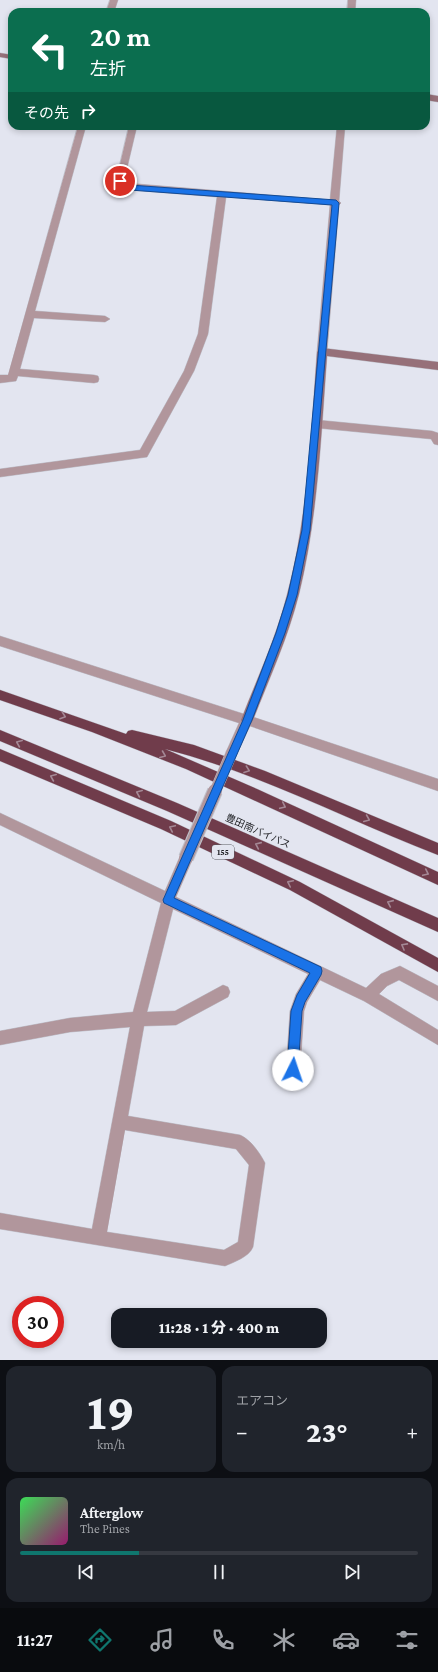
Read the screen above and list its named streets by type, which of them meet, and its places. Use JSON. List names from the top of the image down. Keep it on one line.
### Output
{"streets":{"highway":["豊田南バイパス","155"]},"page":{"turn":["20 m","左折"],"then":"その先","limit":"30","trip":"11:28 · 1 分 · 400 m","tile":[["19","km/h"],"エアコン"],"heat":["−","23°","+"],"song":["Afterglow","The Pines"],"tabs":"11:27"}}
